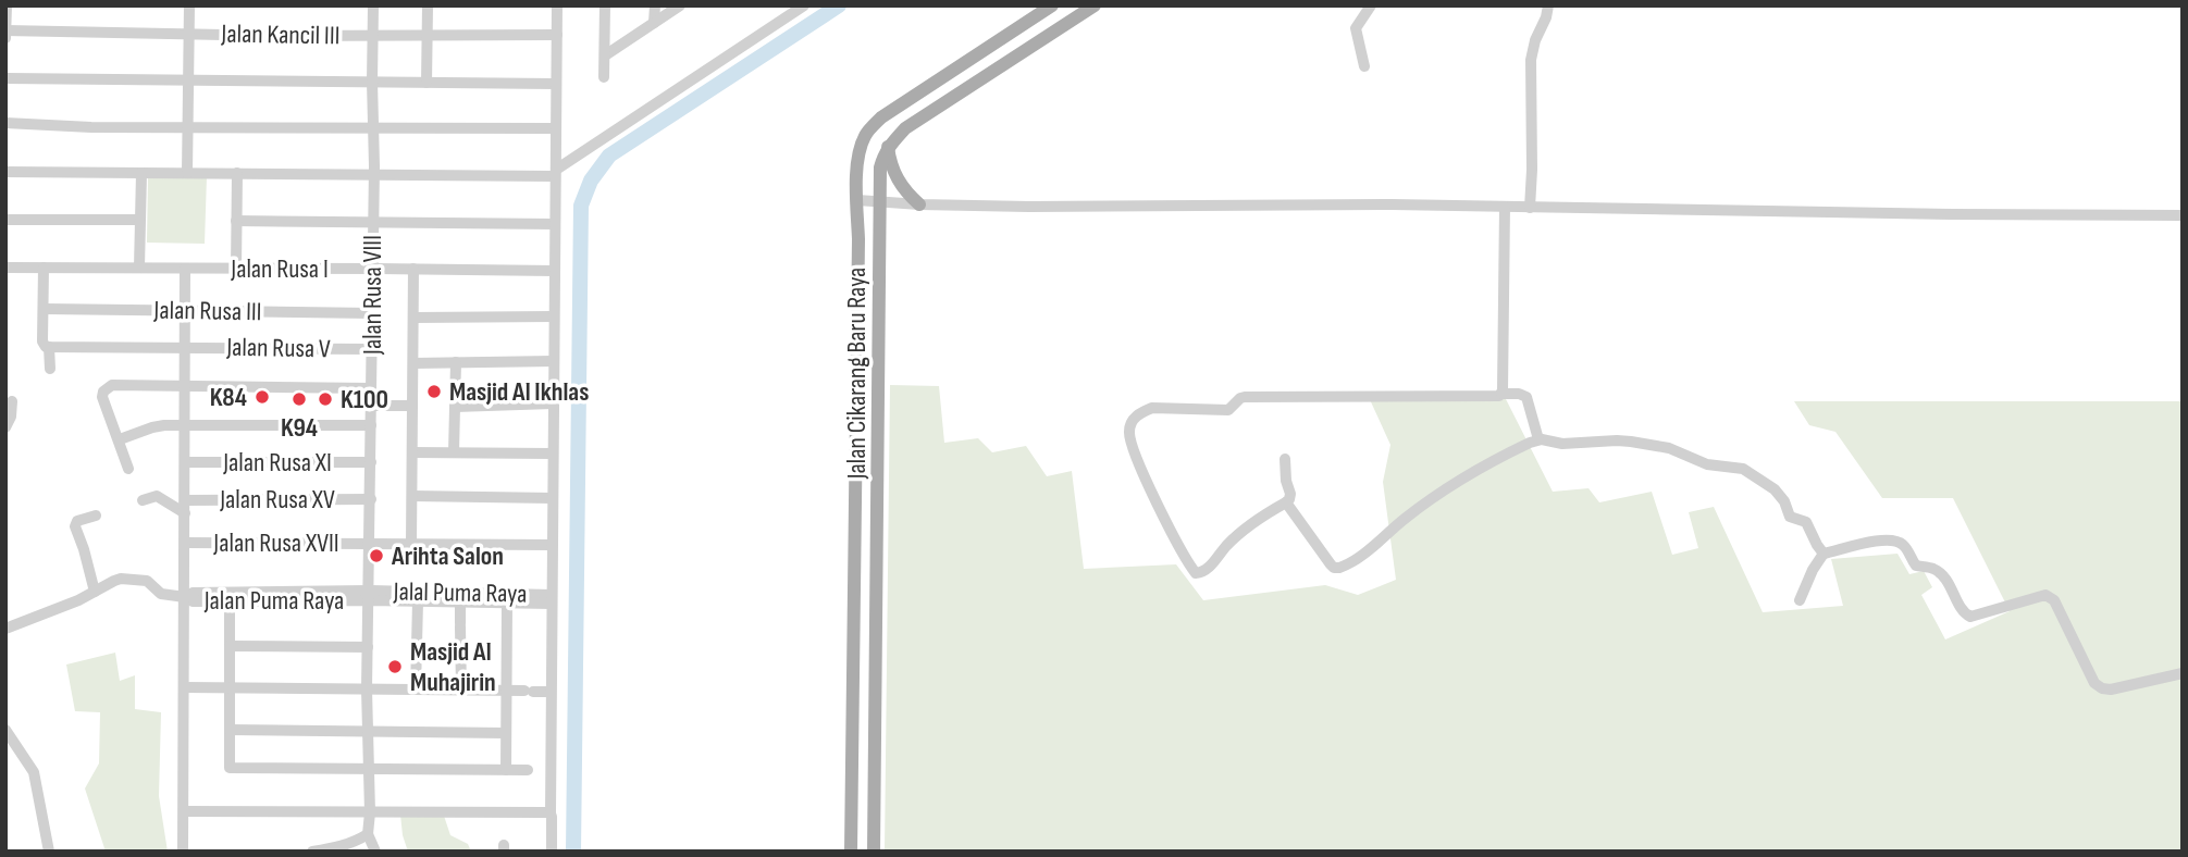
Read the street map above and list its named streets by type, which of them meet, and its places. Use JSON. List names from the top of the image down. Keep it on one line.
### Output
{"streets":{"main road":["Jalan Cikarang Baru Raya"],"street":["Jalan Kancil III","Jalan Rusa I","Jalan Rusa VIII","Jalan Rusa III","Jalan Rusa V","Jalan Rusa XI","Jalan Rusa XV","Jalan Rusa XVII","Jalal Puma Raya","Jalan Puma Raya"]},"crossings":[["Jalan Kancil III","Jalan Rusa VIII"],["Jalan Rusa I","Jalan Rusa VIII"],["Jalan Rusa VIII","Jalan Rusa III"],["Jalan Rusa VIII","Jalan Rusa V"],["Jalan Rusa VIII","Jalan Rusa XI"],["Jalan Rusa VIII","Jalan Rusa XV"],["Jalan Rusa VIII","Jalan Rusa XVII"],["Jalan Rusa VIII","Jalal Puma Raya"],["Jalan Rusa VIII","Jalan Puma Raya"],["Jalal Puma Raya","Jalan Puma Raya"]],"places":["Masjid Al Ikhlas","K84","K94","K100","Arihta Salon","Masjid Al Muhajirin"]}
